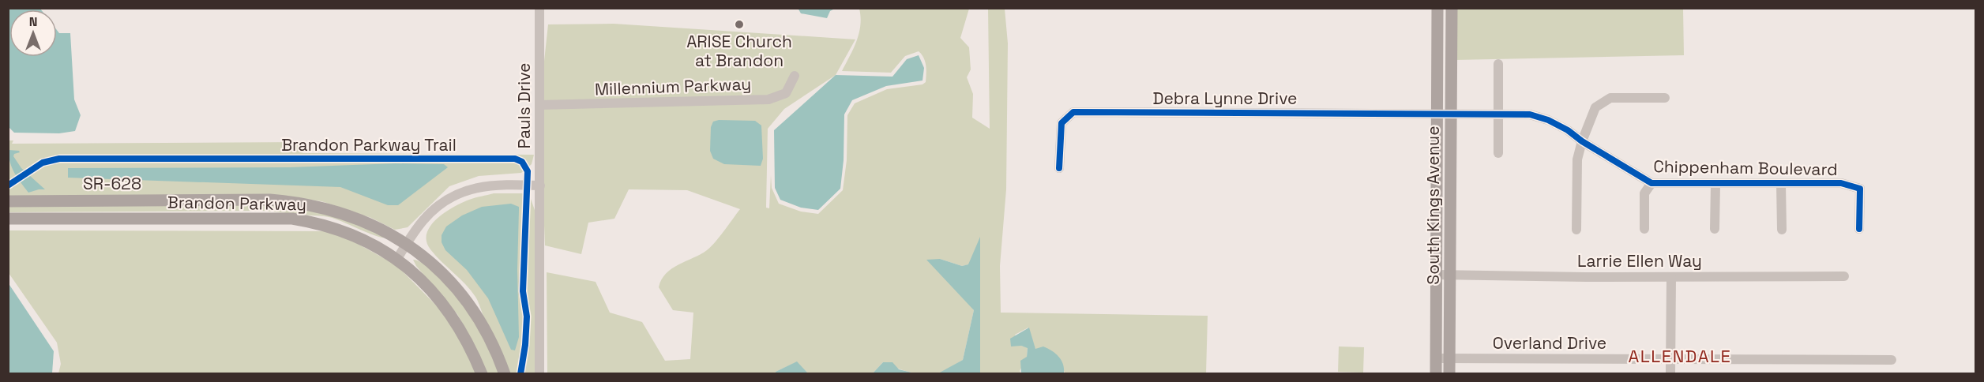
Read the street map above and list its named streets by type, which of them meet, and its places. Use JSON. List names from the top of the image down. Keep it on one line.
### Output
{"streets":{"main road":["SR-628","Brandon Parkway","South Kings Avenue"],"street":["Millennium Parkway","Debra Lynne Drive","Pauls Drive","Chippenham Boulevard","Larrie Ellen Way","Overland Drive"],"cycle path":["Brandon Parkway Trail"]},"crossings":[["Millennium Parkway","Pauls Drive"],["Debra Lynne Drive","Chippenham Boulevard"],["Debra Lynne Drive","South Kings Avenue"],["Chippenham Boulevard","South Kings Avenue"],["South Kings Avenue","Larrie Ellen Way"],["South Kings Avenue","Overland Drive"]],"districts":["ALLENDALE"],"places":["ARISE Church at Brandon"],"north":"top"}
